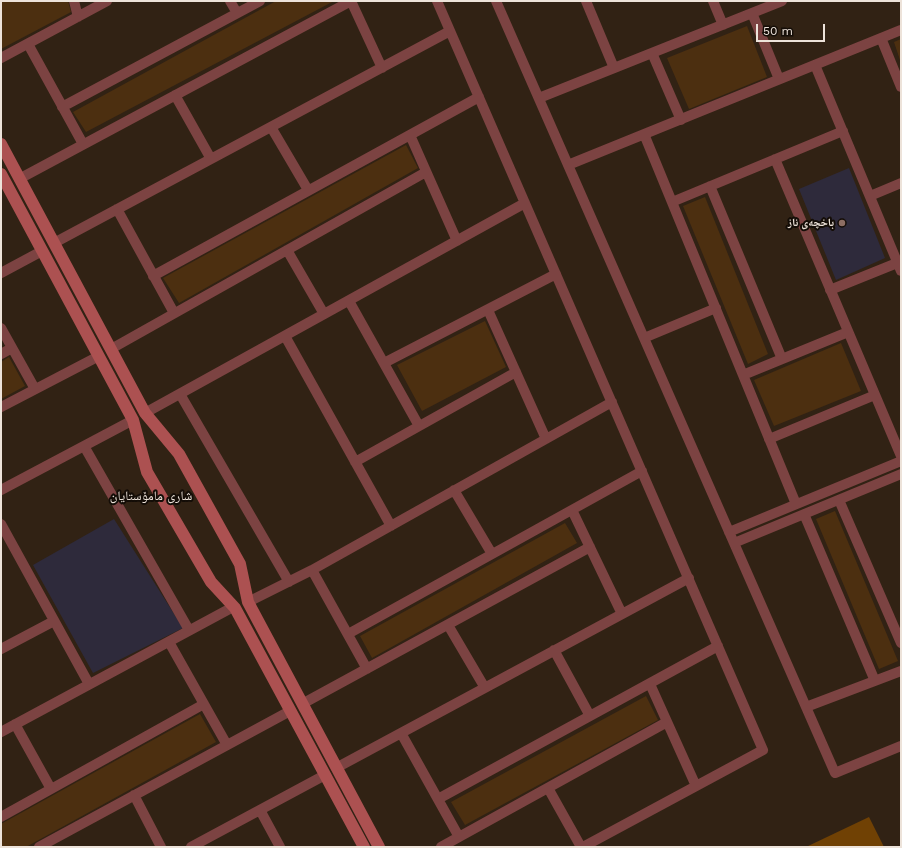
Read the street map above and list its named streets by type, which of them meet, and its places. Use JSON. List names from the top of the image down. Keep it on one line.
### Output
{"districts":["شاری مامۆستایان"],"places":["باخچەی ناز"],"scale_bar":"50 m"}
